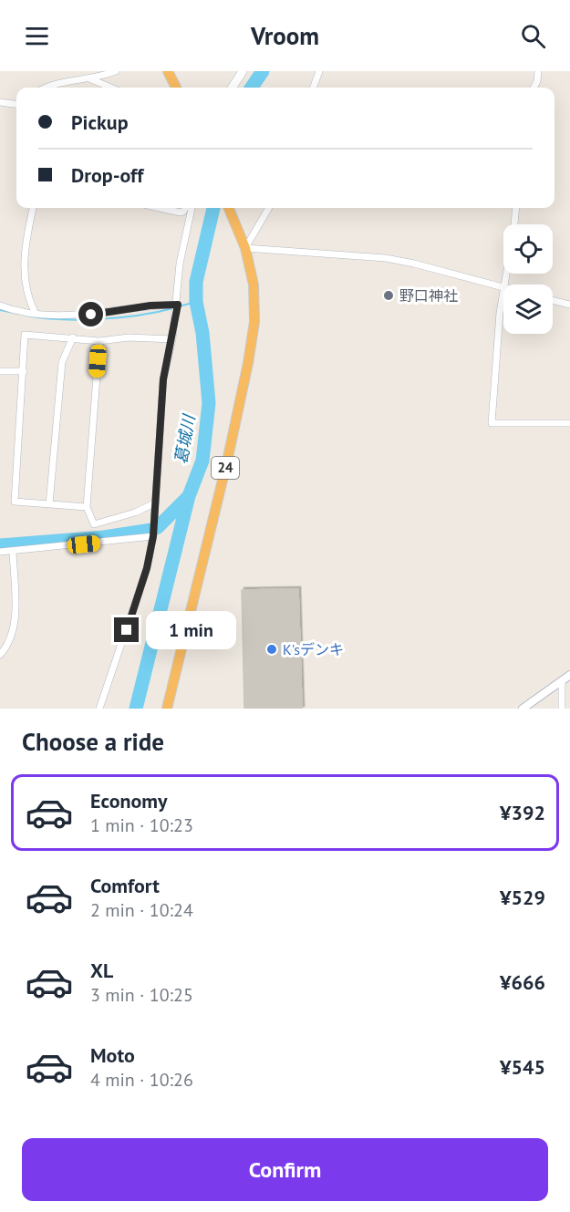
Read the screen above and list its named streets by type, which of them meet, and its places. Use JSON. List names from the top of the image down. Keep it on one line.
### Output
{"streets":{"highway":["24"]},"water":["葛城川"],"places":["野口神社","K'sデンキ"],"page":{"header":"Vroom","banner":["Pickup","Drop-off"],"bubble":"1 min","heading":"Choose a ride","list":[{"name":"Economy","note":"1 min · 10:23","value":"¥392"},{"name":"Comfort","note":"2 min · 10:24","value":"¥529"},{"name":"XL","note":"3 min · 10:25","value":"¥666"},{"name":"Moto","note":"4 min · 10:26","value":"¥545"}],"buttons":"Confirm"}}
